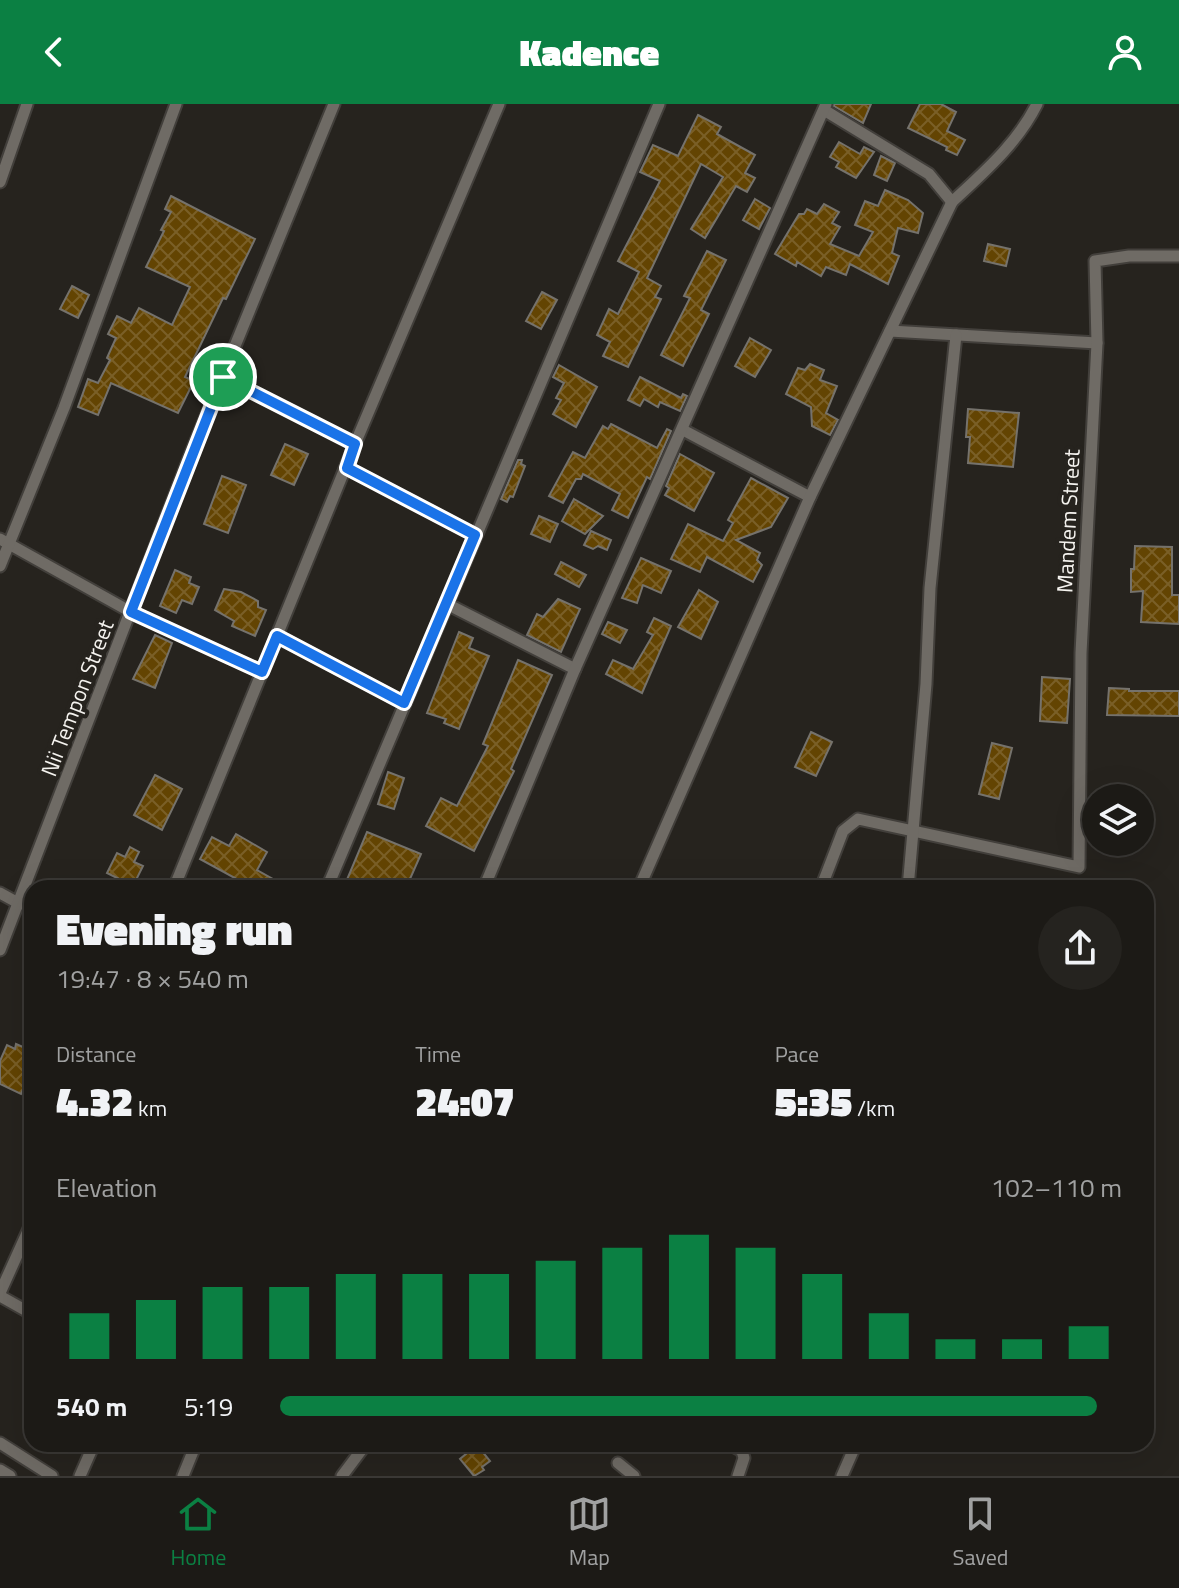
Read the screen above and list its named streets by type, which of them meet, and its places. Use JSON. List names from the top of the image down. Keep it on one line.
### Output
{"streets":{"street":["Mandem Street","Nii Tempon Street"]},"page":{"header":"Kadence","heading":["Evening run","19:47 · 8 × 540 m"],"stats":[["Distance","4.32 km"],["Time","24:07"],["Pace","5:35 /km"]],"chart":["Elevation","102–110 m"],"list":[{"name":"540 m","note":"5:19"}],"tabs":["Home","Map","Saved"]}}
